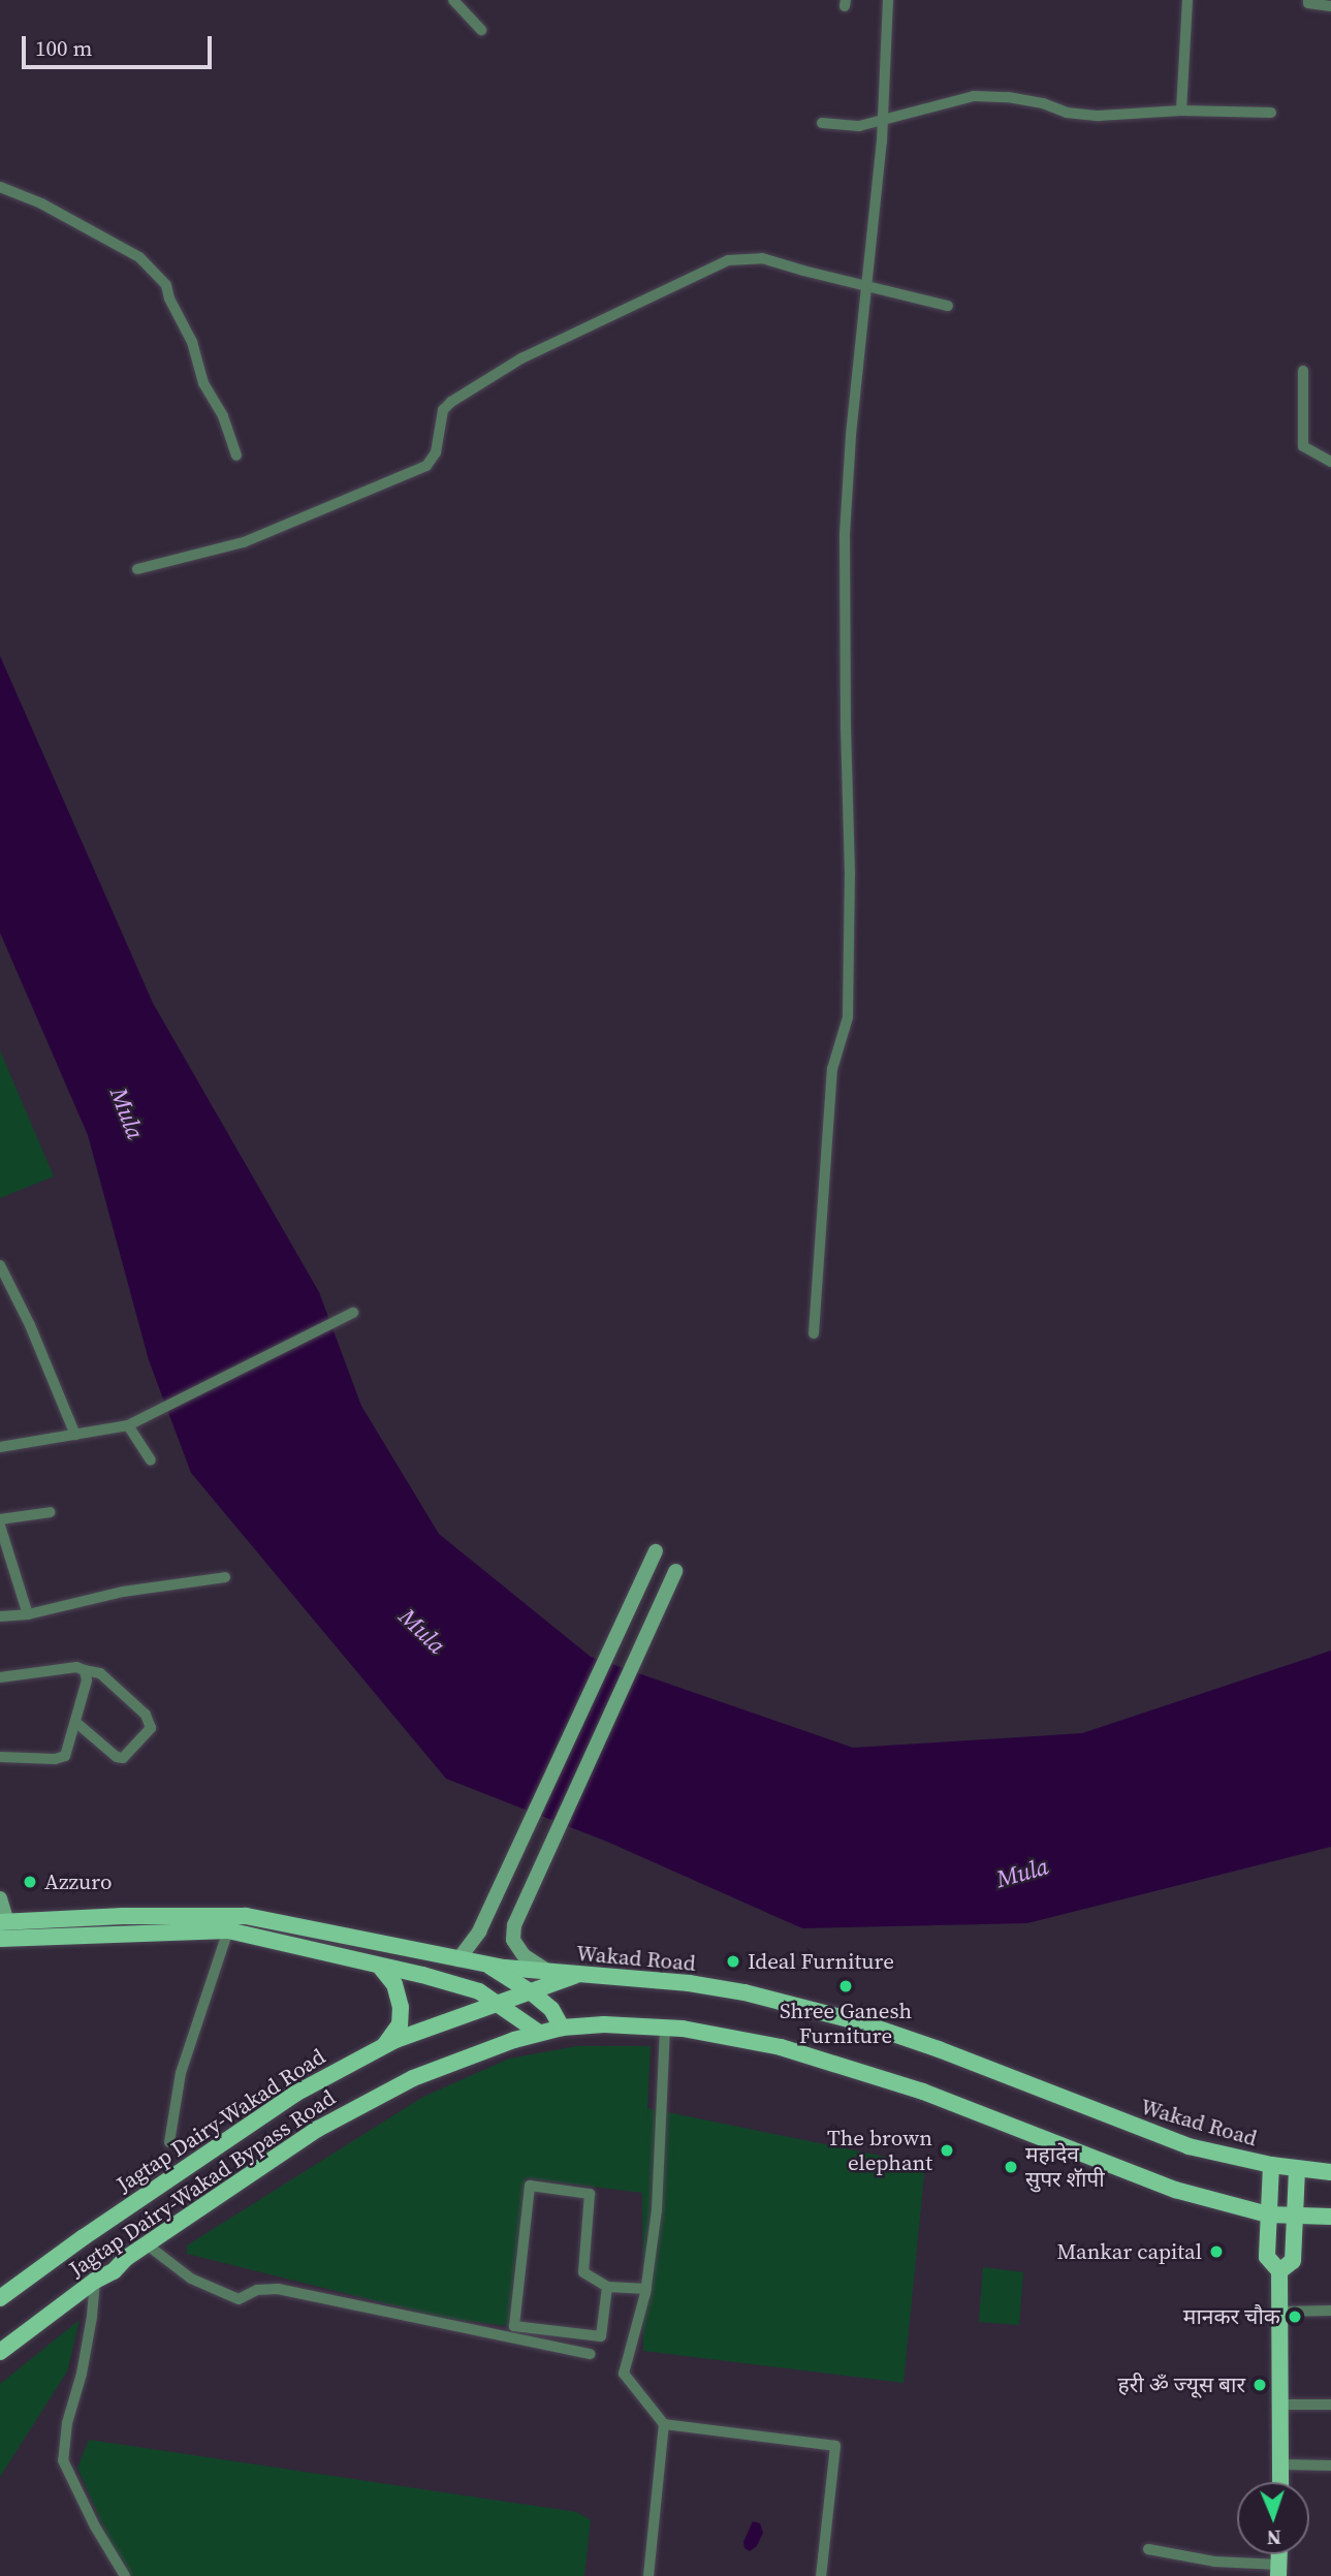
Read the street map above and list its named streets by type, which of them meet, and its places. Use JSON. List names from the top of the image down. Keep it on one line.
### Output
{"streets":{"main road":["Wakad Road","Jagtap Dairy-Wakad Road","Jagtap Dairy-Wakad Bypass Road"]},"crossings":[["Wakad Road","Jagtap Dairy-Wakad Road"]],"water":["Mula"],"places":["Azzuro","Ideal Furniture","Shree Ganesh Furniture","The brown elephant","महादेव सुपर शॅापी","Mankar capital","मानकर चौक","हरी ॐ ज्यूस बार"],"scale_bar":"100 m","north":"bottom"}
